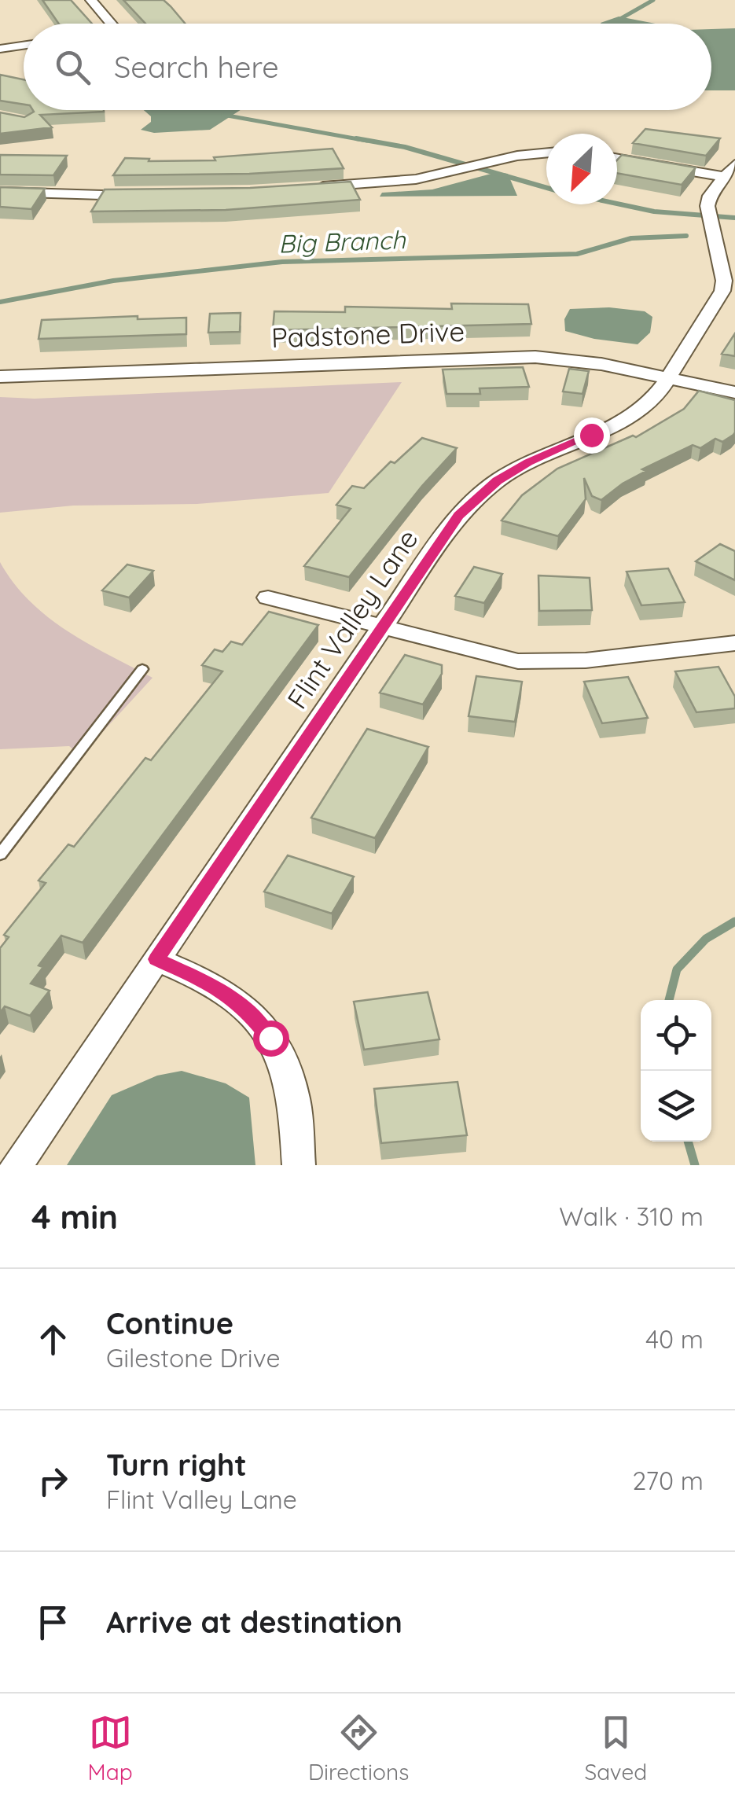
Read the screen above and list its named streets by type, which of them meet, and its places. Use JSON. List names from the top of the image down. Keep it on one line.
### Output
{"streets":{"street":["Padstone Drive","Flint Valley Lane"]},"crossings":[["Padstone Drive","Flint Valley Lane"]],"water":["Big Branch"],"north":"bottom left","page":{"search":"Search here","heading":["4 min","Walk · 310 m"],"list":[["Continue","Gilestone Drive","40 m"],["Turn right","Flint Valley Lane","270 m"],"Arrive at destination"],"nav":["Map","Directions","Saved"]}}
